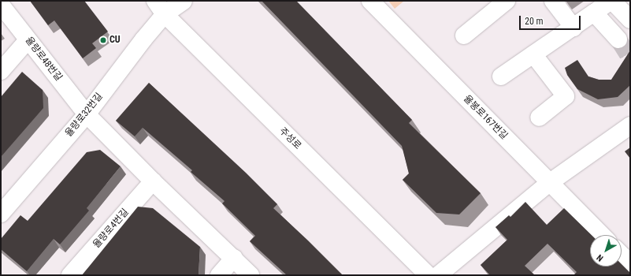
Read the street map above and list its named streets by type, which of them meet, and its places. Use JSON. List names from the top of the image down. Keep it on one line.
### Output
{"streets":{"street":["율량로48번길","율량로32번길","율봉로167번길","주성로","율량로4번길"]},"crossings":[["율량로48번길","율량로32번길"],["율량로32번길","주성로"]],"places":["CU"],"scale_bar":"20 m","north":"bottom left"}
